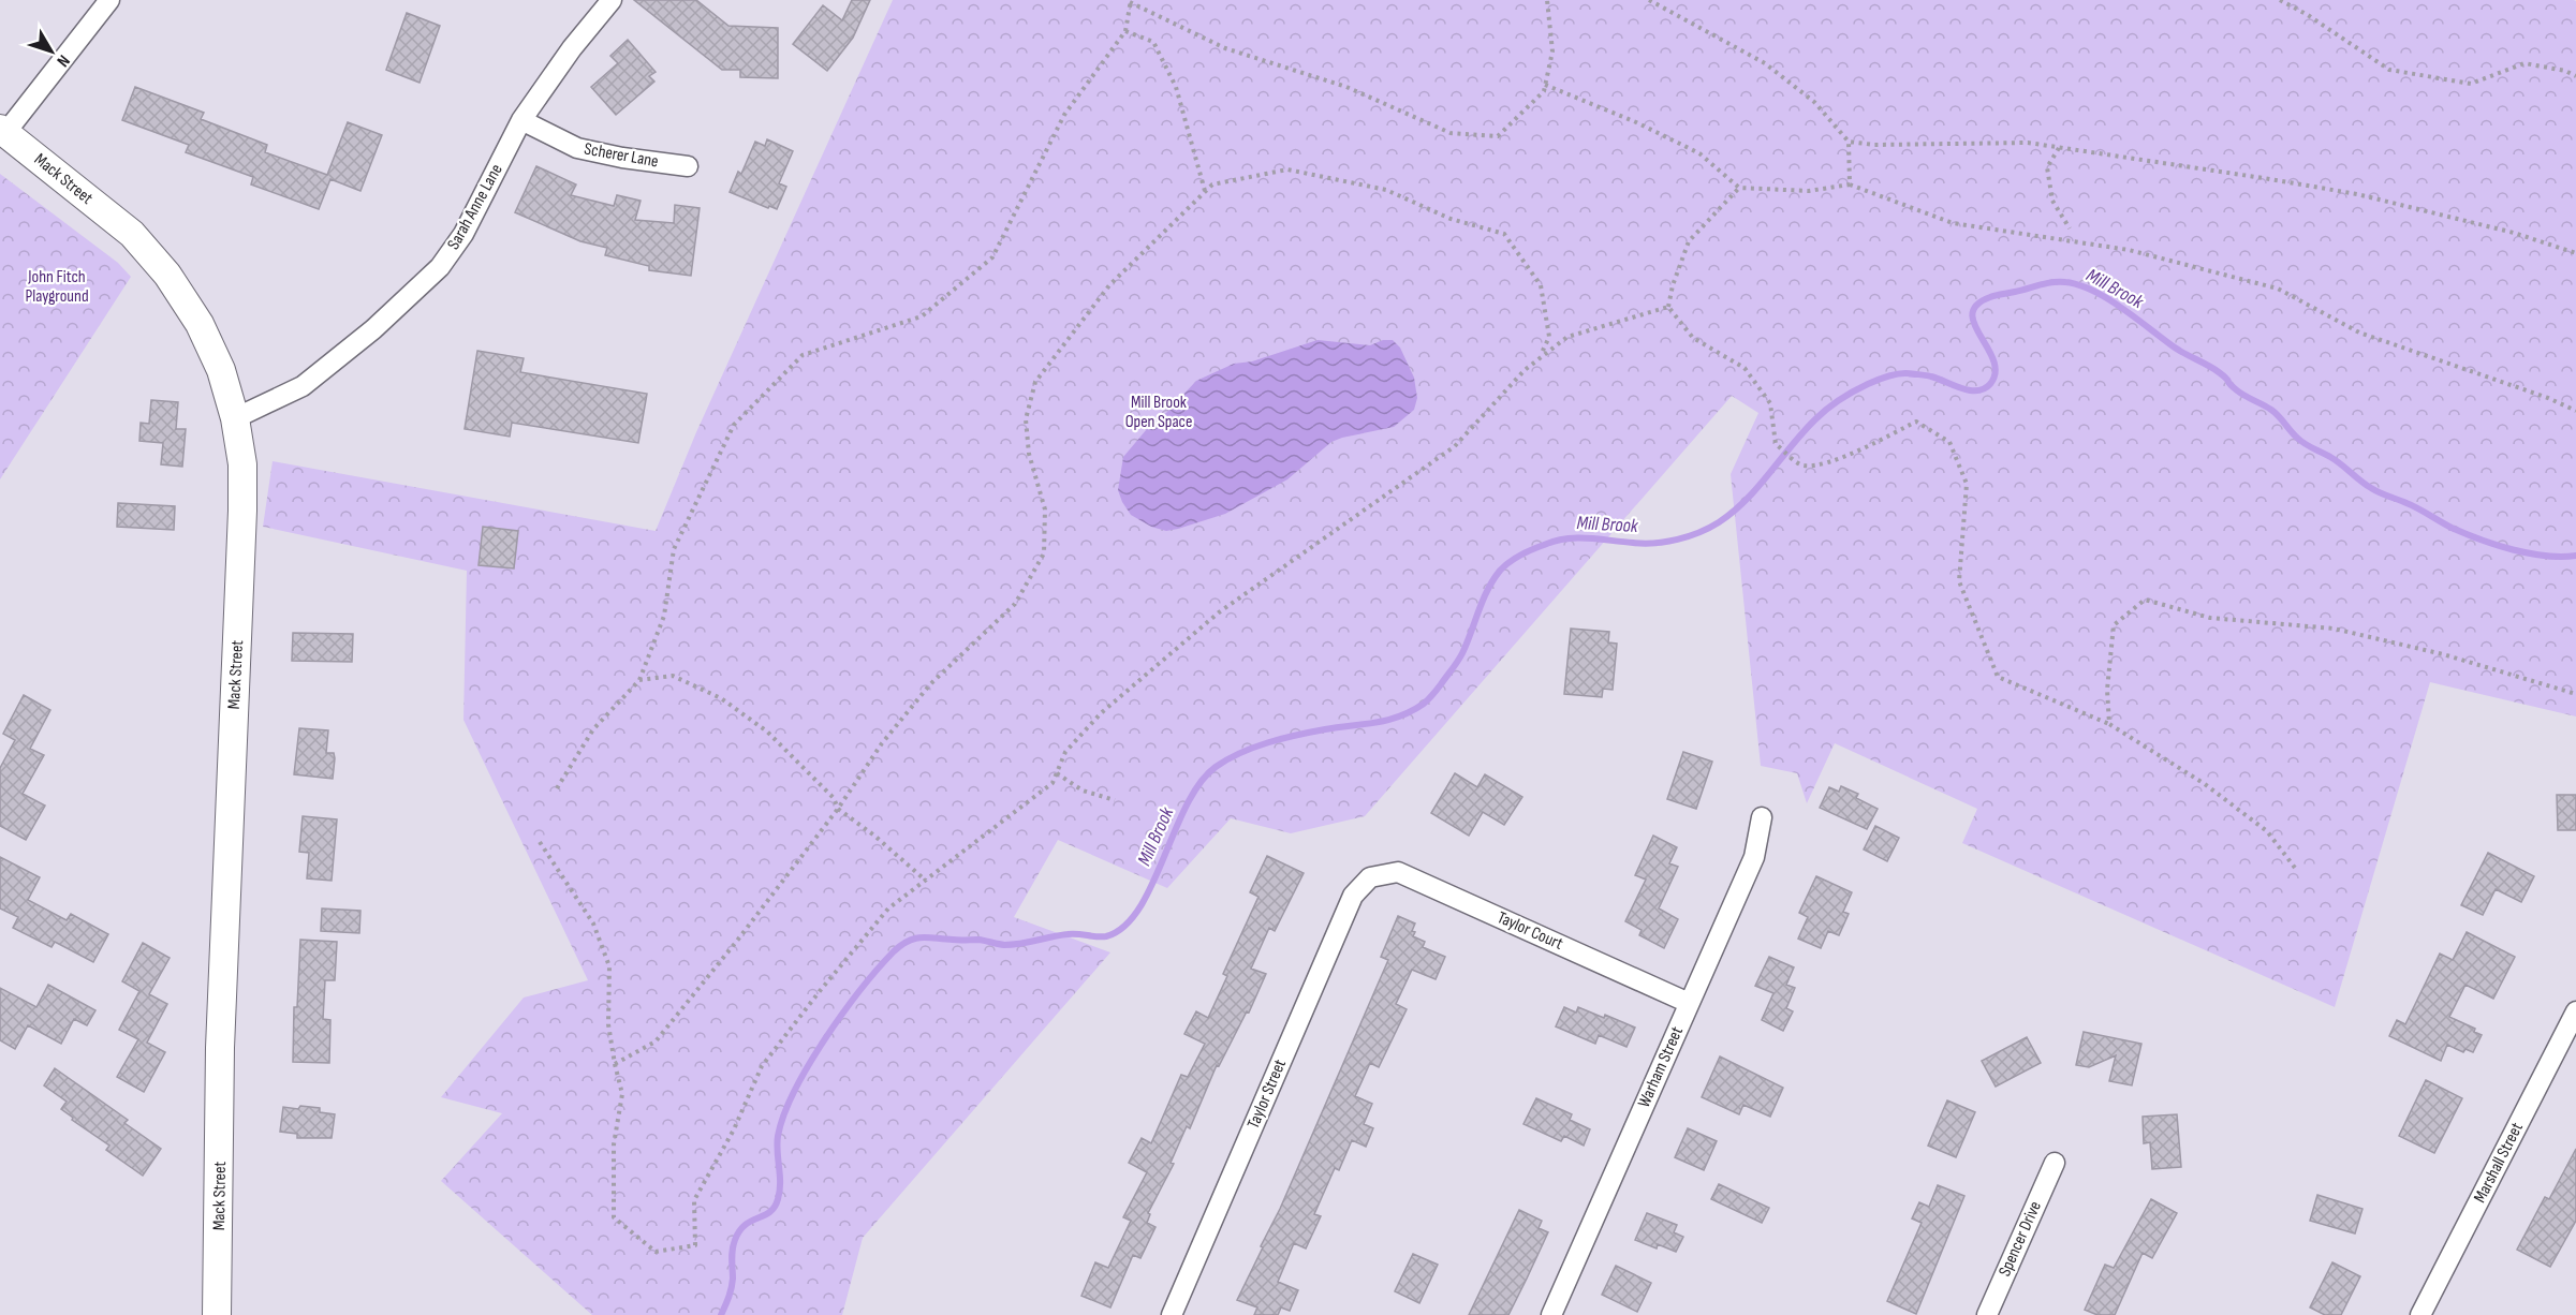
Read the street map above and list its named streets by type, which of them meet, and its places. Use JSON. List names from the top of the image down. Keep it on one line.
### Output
{"streets":{"street":["Scherer Lane","Mack Street","Sarah Anne Lane","Taylor Court","Warham Street","Taylor Street","Marshall Street","Spencer Drive"]},"crossings":[["Scherer Lane","Sarah Anne Lane"],["Mack Street","Sarah Anne Lane"],["Taylor Court","Warham Street"],["Taylor Court","Taylor Street"]],"water":["Mill Brook"],"parks":["John Fitch Playground","Mill Brook Open Space"],"north":"bottom right"}
